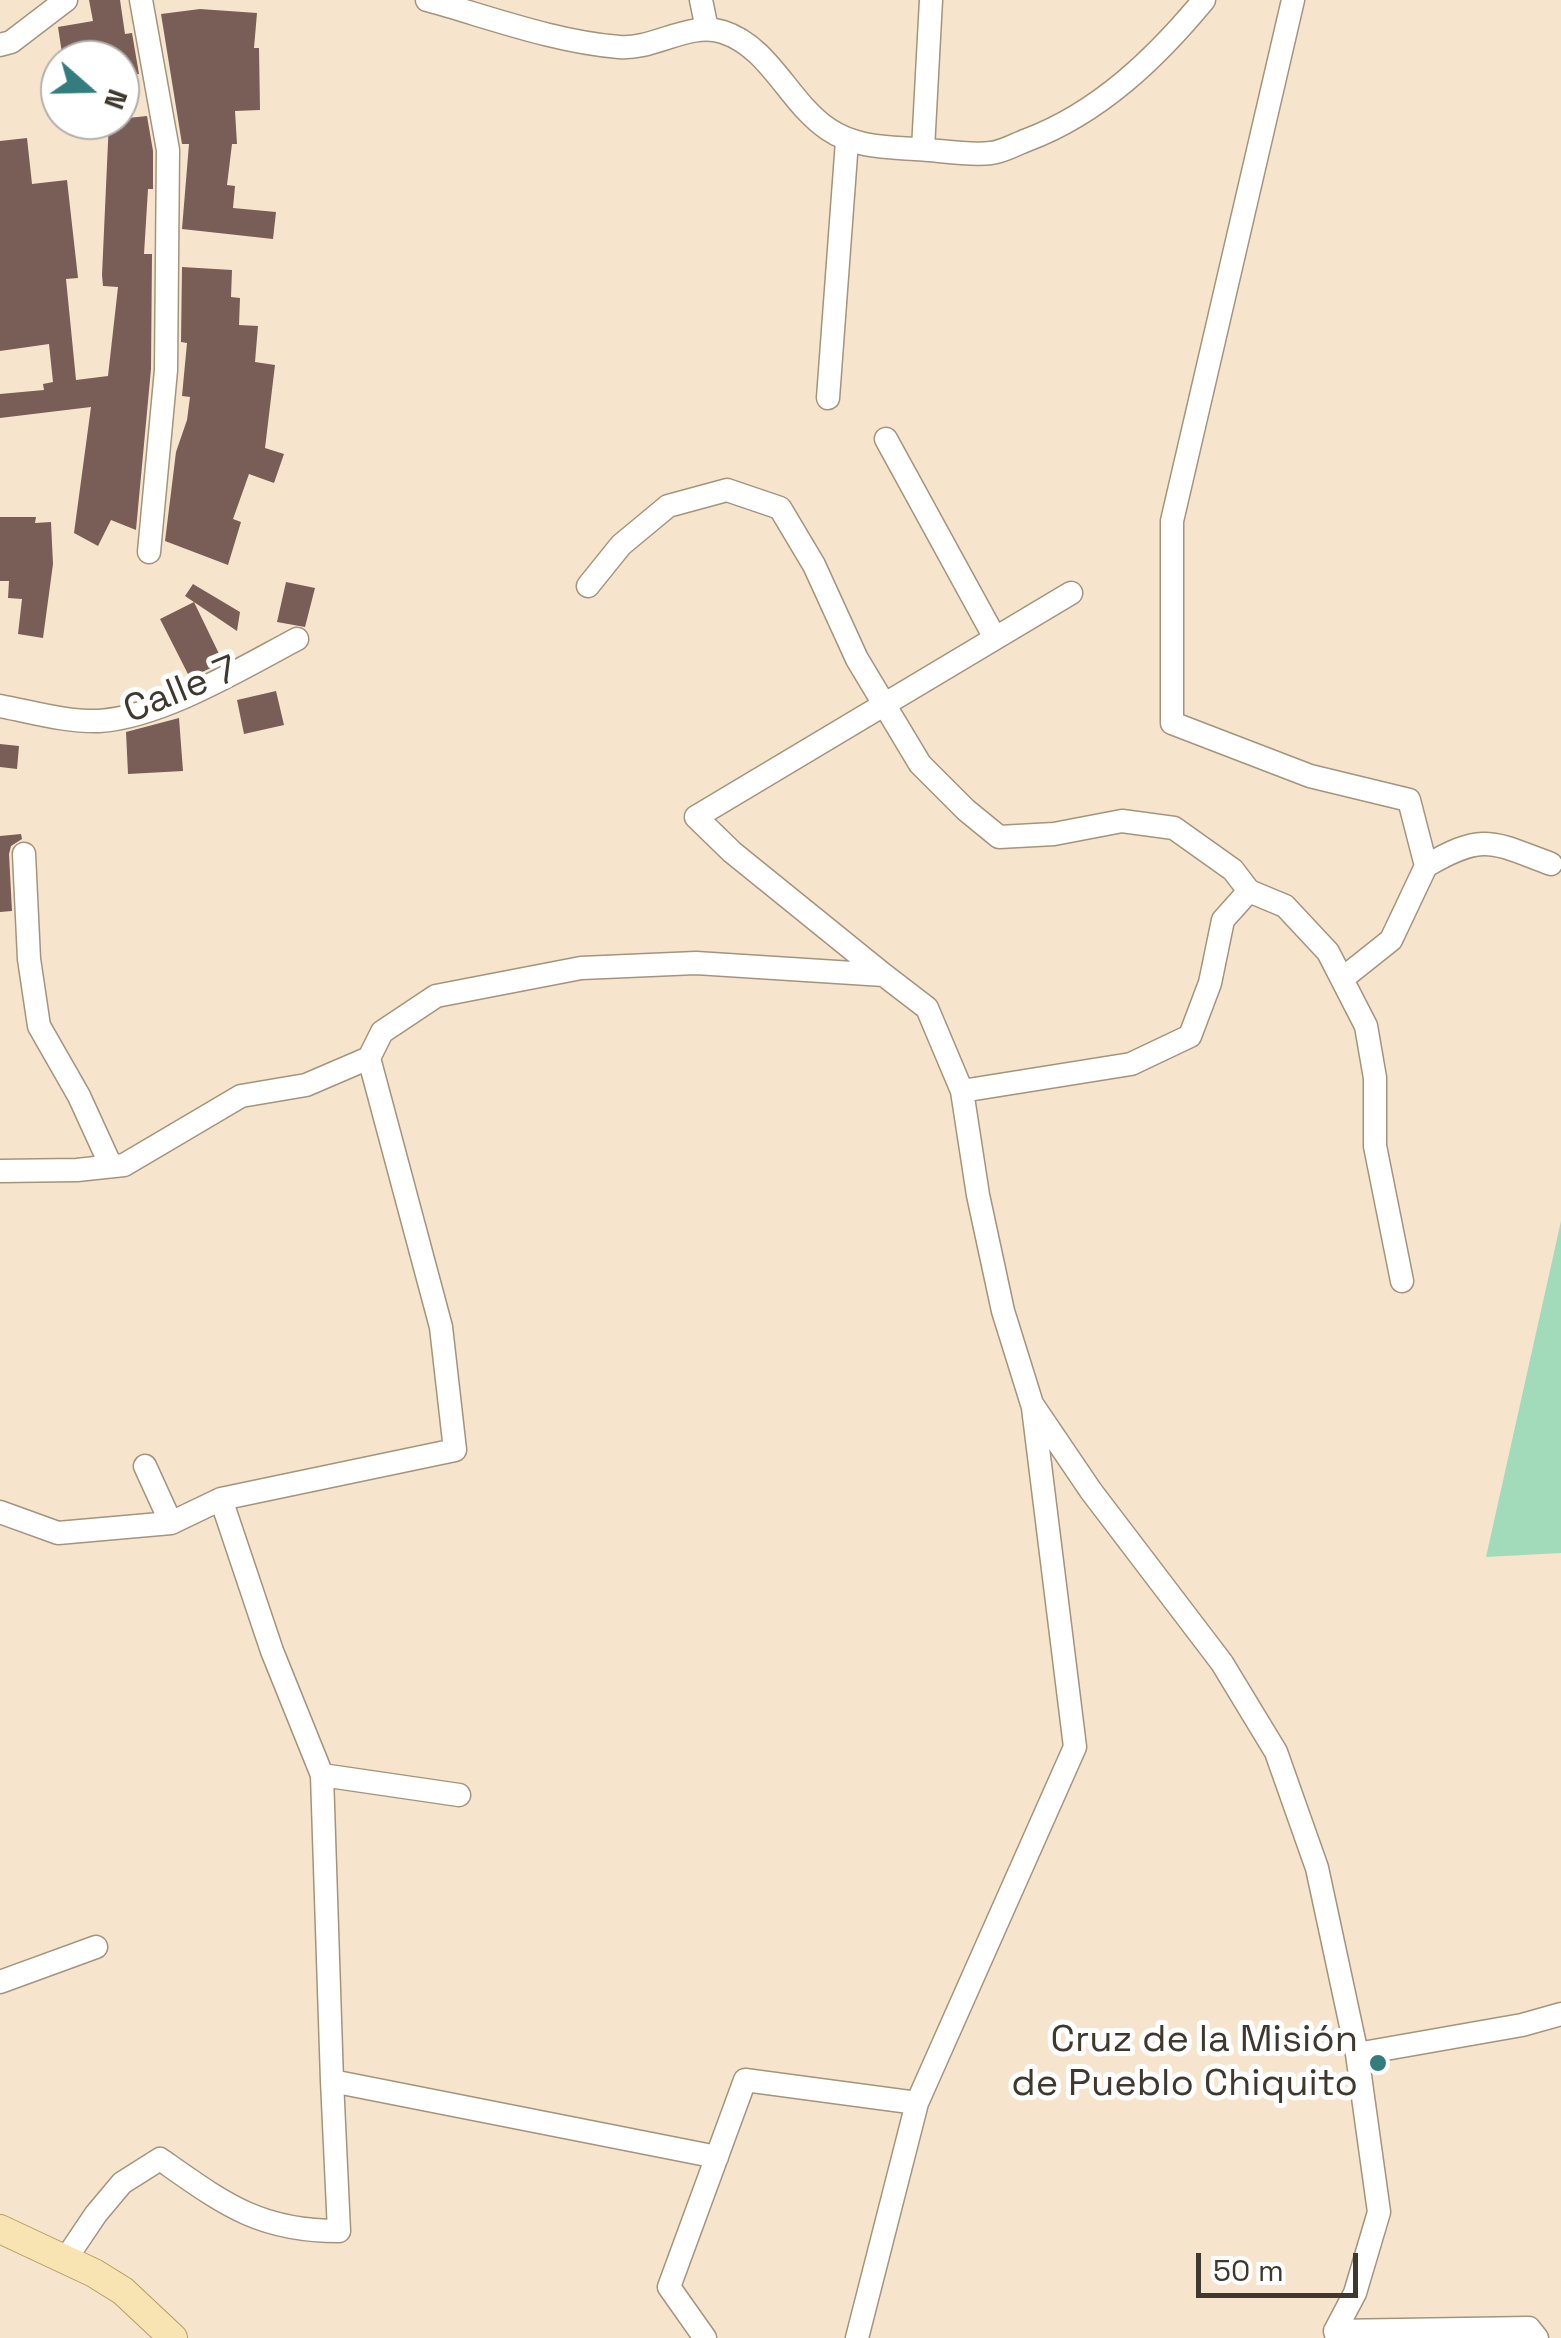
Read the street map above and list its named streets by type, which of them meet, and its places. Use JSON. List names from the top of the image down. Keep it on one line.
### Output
{"streets":{"street":["Calle 7"]},"places":["Cruz de la Misión de Pueblo Chiquito"],"scale_bar":"50 m","north":"right"}
